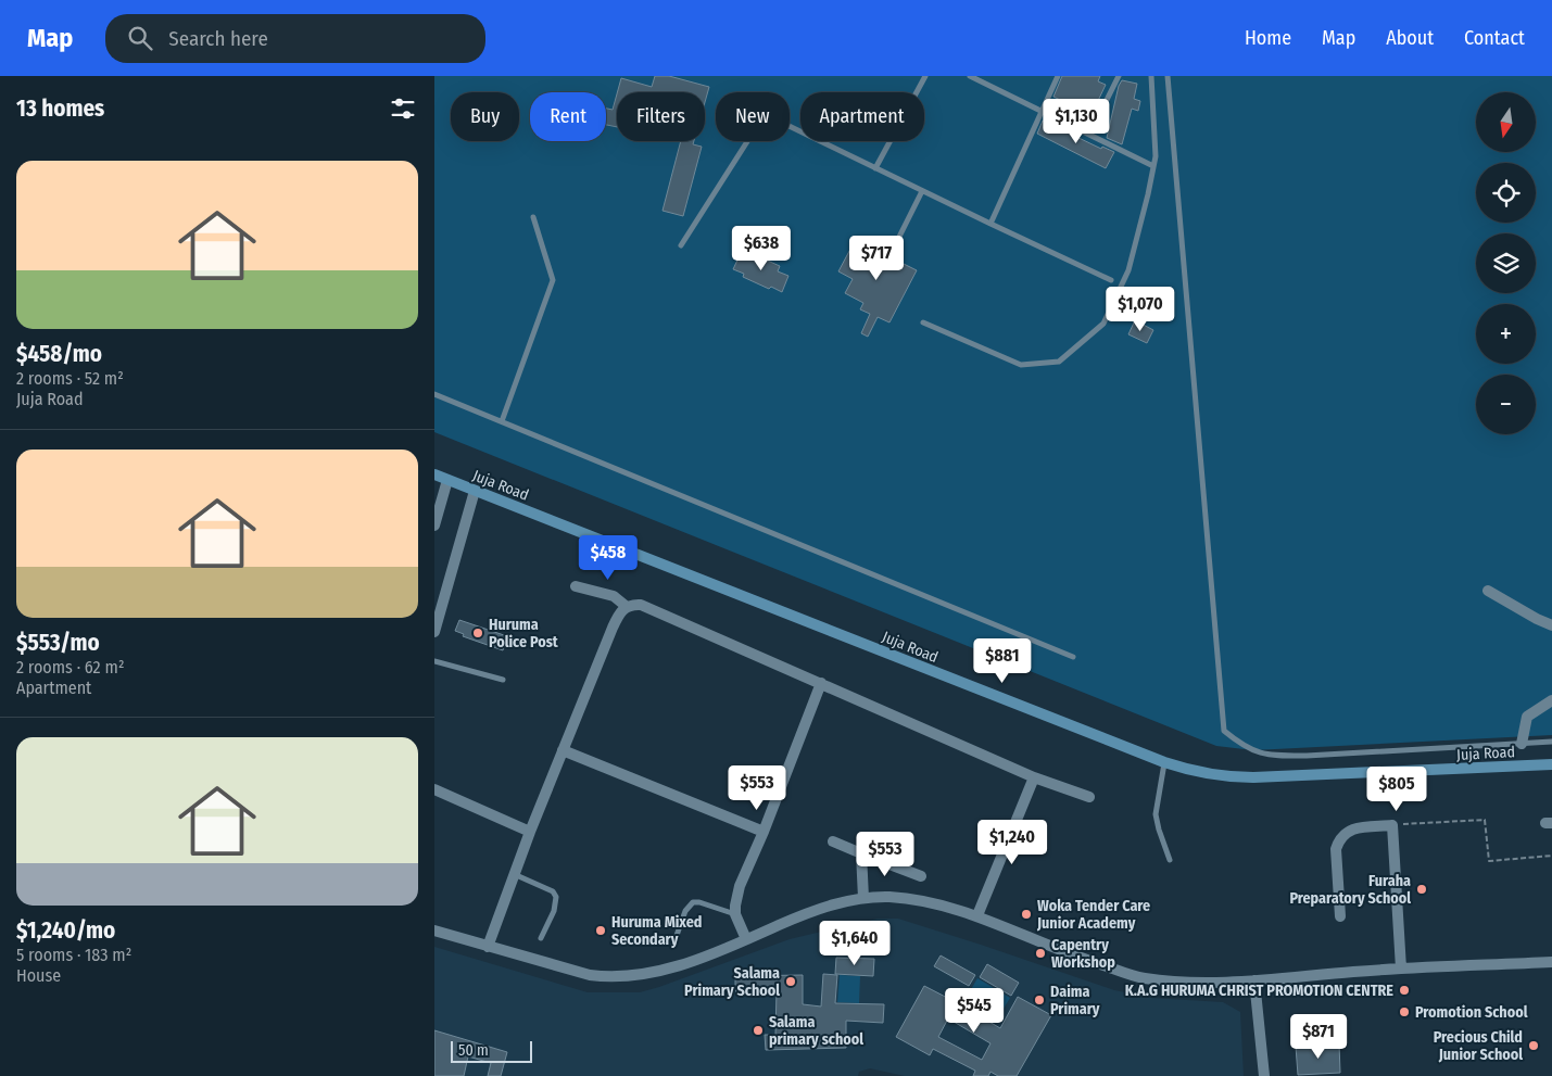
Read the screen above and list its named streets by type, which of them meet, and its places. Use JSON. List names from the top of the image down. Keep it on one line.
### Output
{"streets":{"main road":["Juja Road"]},"places":["Huruma Police Post","Furaha Preparatory School","Woka Tender Care Junior Academy","Huruma Mixed Secondary","Capentry Workshop","Salama Primary School","K.A.G HURUMA CHRIST PROMOTION CENTRE","Daima Primary","Promotion School","Salama primary school","Precious Child Junior School"],"scale_bar":"50 m","north":"bottom","page":{"header":"Map","search":"Search here","nav":["Home","Map","About","Contact"],"heading":"13 homes","map_buttons":["+","−"],"chip":["Buy","Rent","Filters","New","Apartment"],"price":["$1,130","$638","$717","$1,070","$458","$881","$553","$805","$1,240","$553","$1,640","$545","$871"],"list":[{"name":"$458/mo","note":"2 rooms · 52 m² · Juja Road"},{"name":"$553/mo","note":"2 rooms · 62 m² · Apartment"},{"name":"$1,240/mo","note":"5 rooms · 183 m² · House"}],"scale":"50 m"}}
